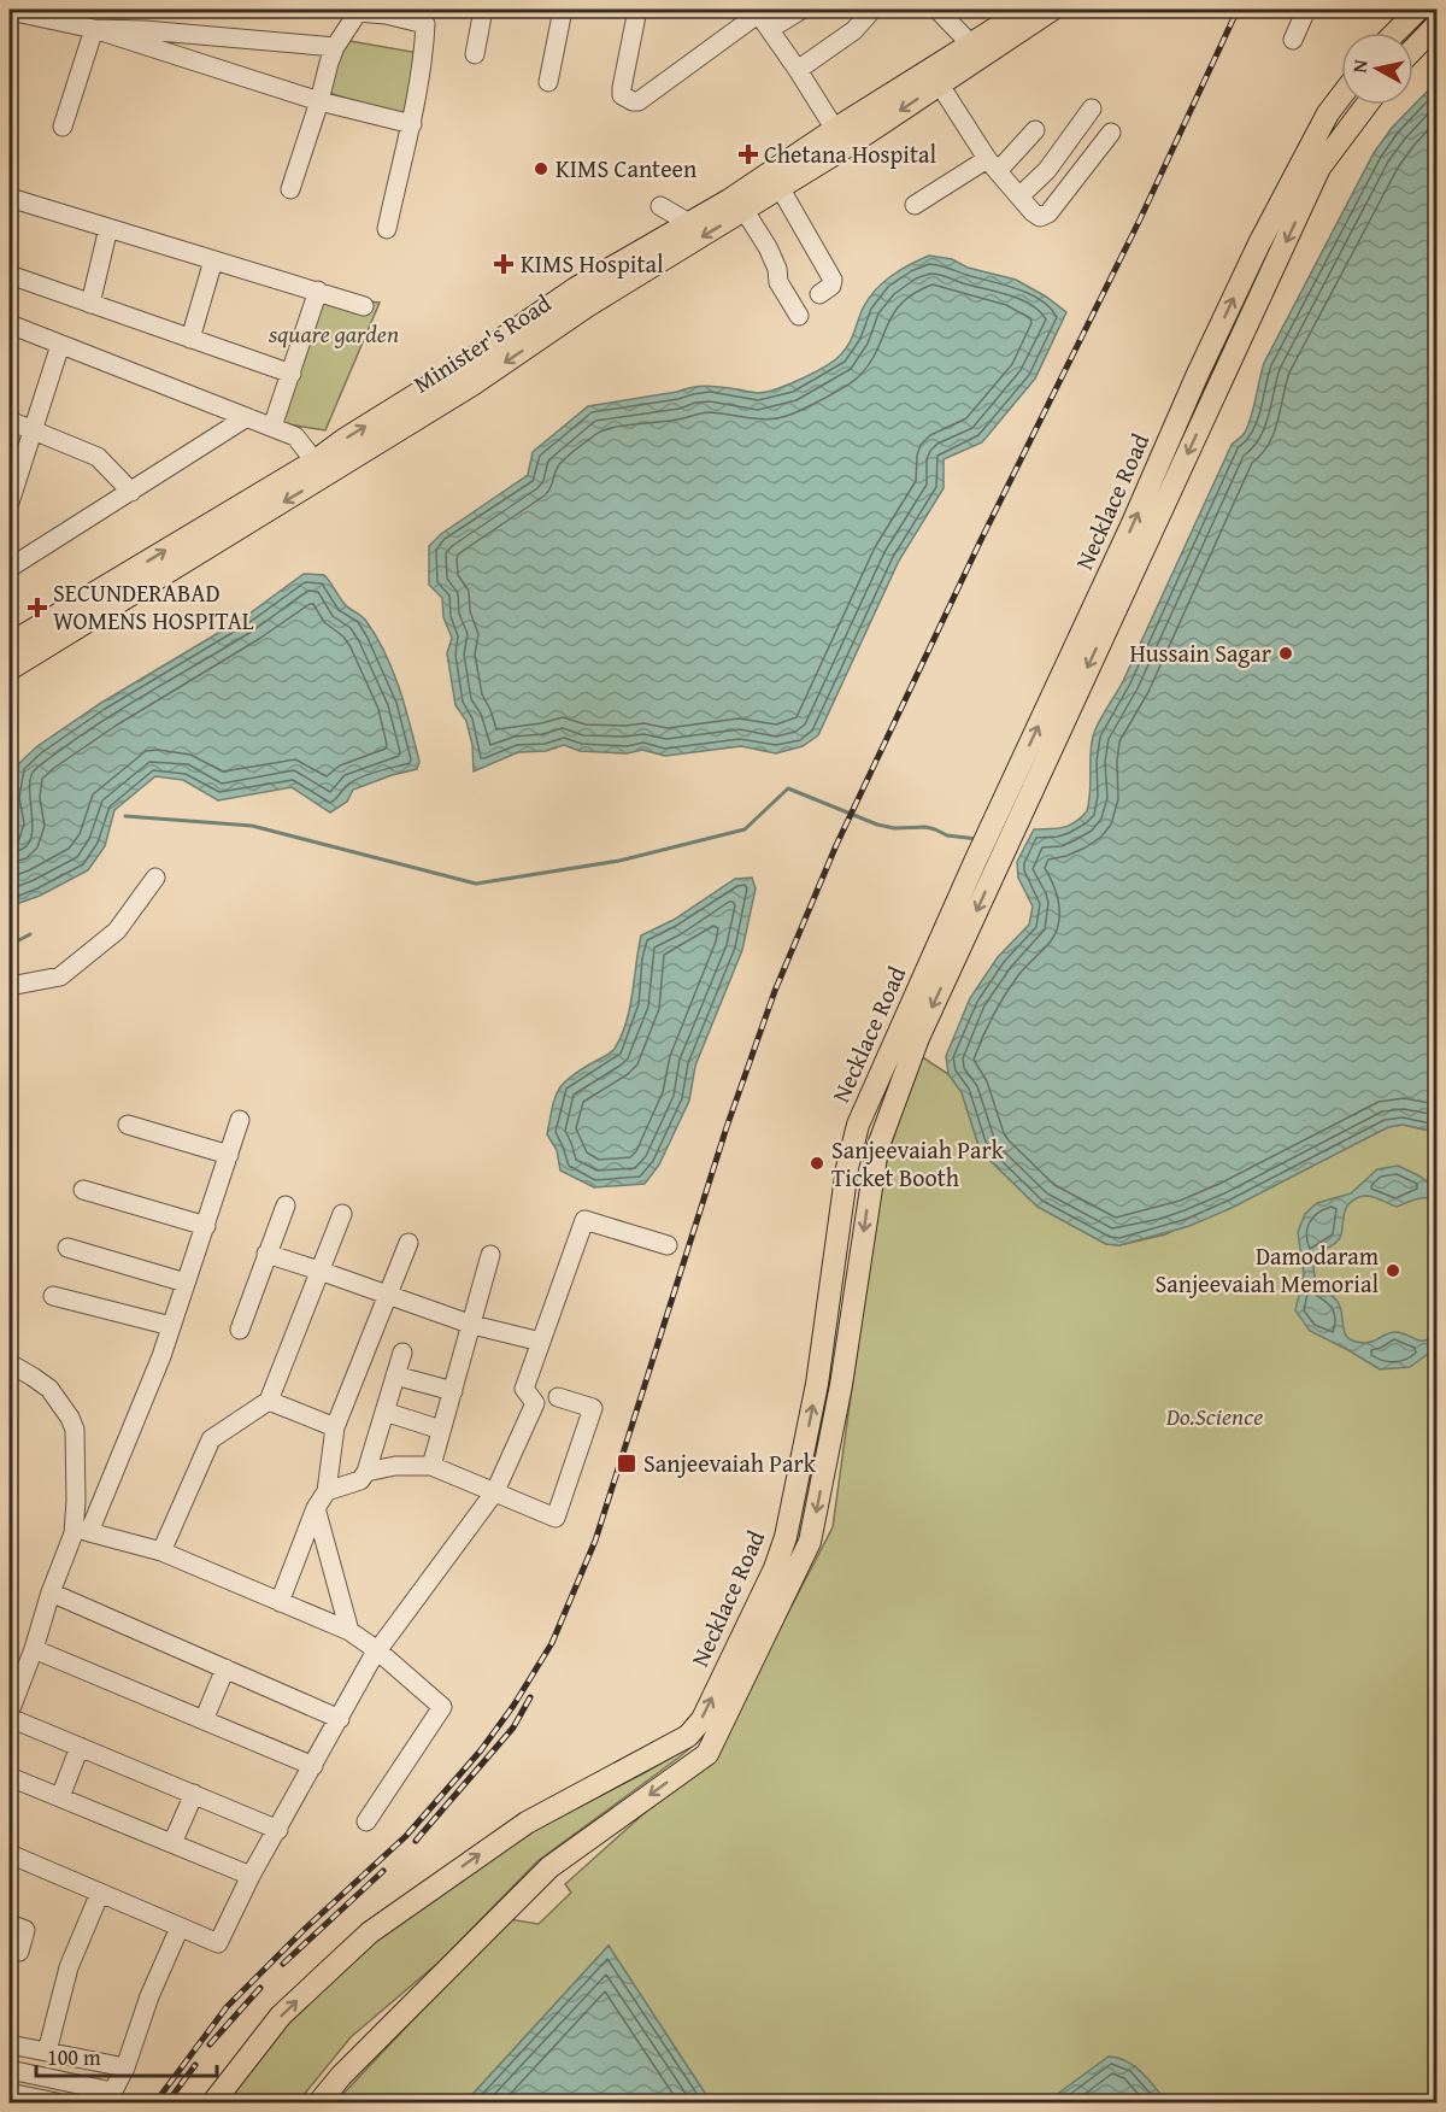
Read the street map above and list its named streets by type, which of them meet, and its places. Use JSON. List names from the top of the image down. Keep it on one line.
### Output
{"streets":{"main road":["Minister's Road","Necklace Road"]},"parks":["square garden","Do.Science"],"places":{"health":["Chetana Hospital","KIMS Hospital","SECUNDERABAD WOMENS HOSPITAL"],"other":["KIMS Canteen","Hussain Sagar","Sanjeevaiah Park Ticket Booth","Damodaram Sanjeevaiah Memorial"],"transit":["Sanjeevaiah Park"]},"scale_bar":"100 m","north":"left"}
